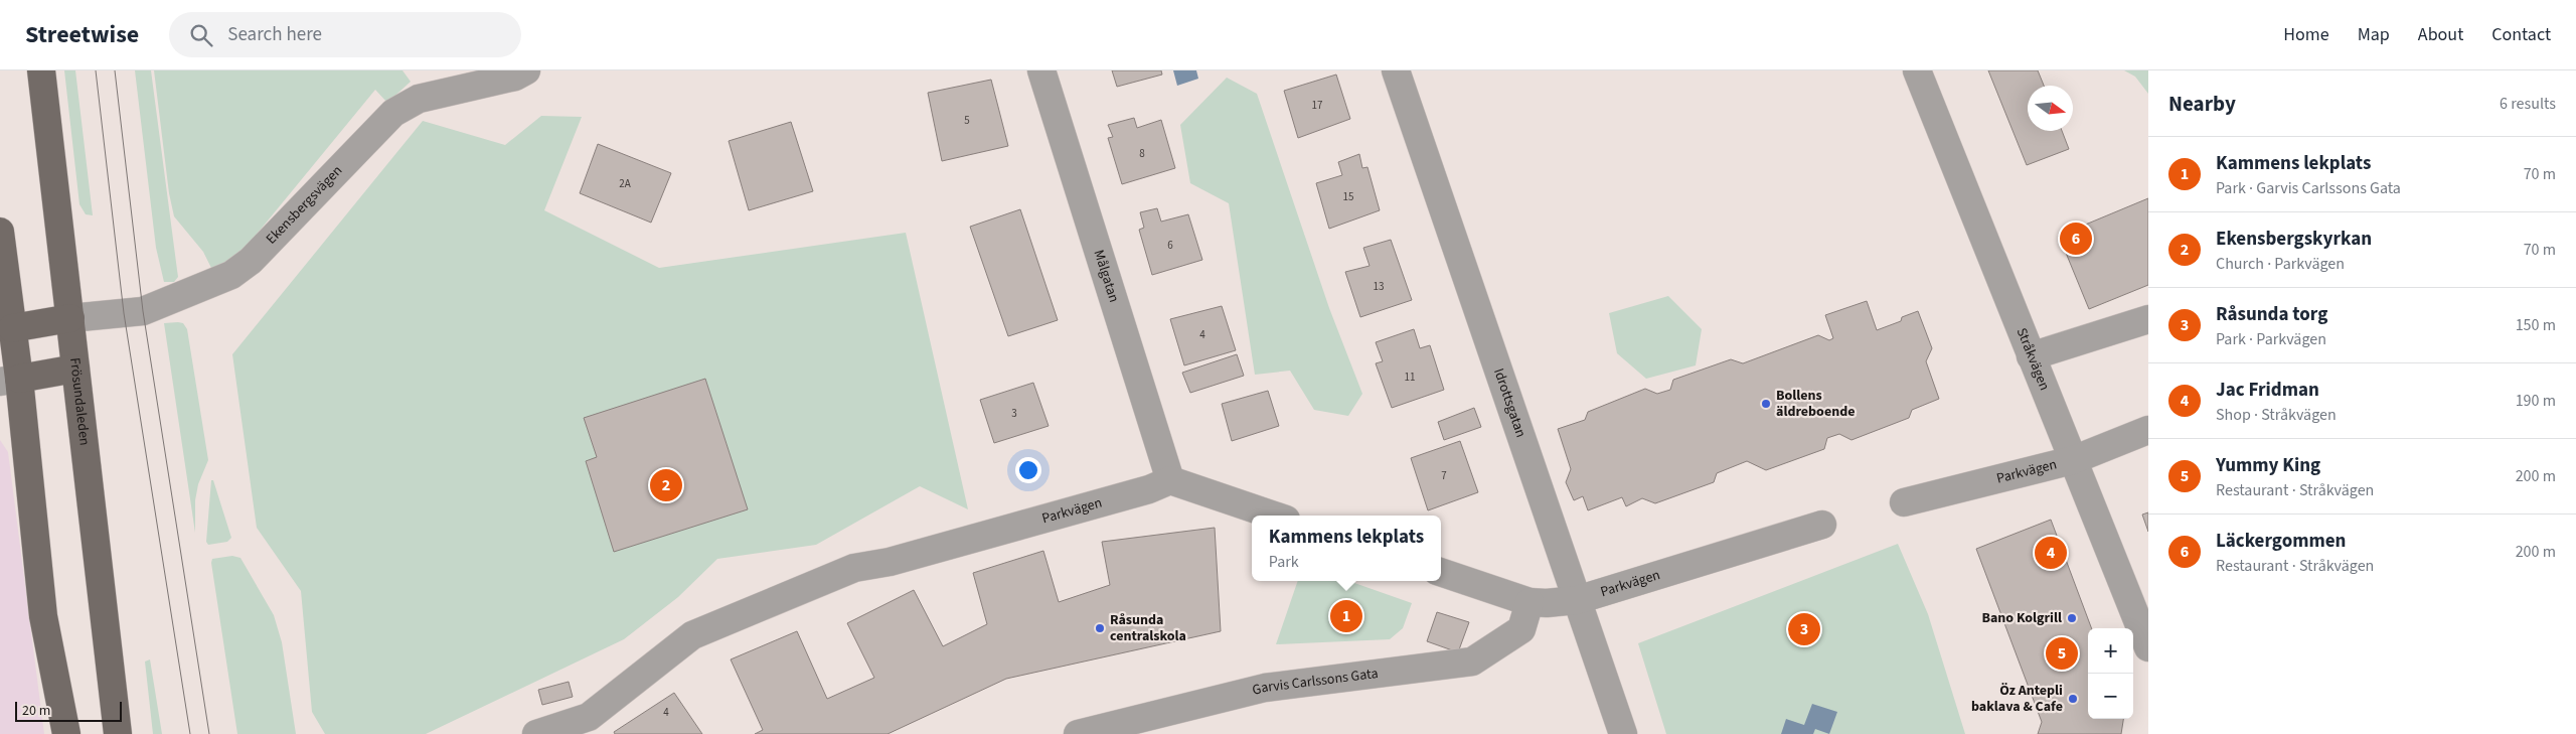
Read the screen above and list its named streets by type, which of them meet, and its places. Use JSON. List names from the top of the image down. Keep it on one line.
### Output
{"streets":{"main road":["Frösundaleden"],"street":["Ekensbergsvägen","Målgatan","Stråkvägen","Idrottsgatan","Parkvägen","Garvis Carlssons Gata"]},"crossings":[["Ekensbergsvägen","Frösundaleden"],["Målgatan","Parkvägen"],["Stråkvägen","Parkvägen"],["Idrottsgatan","Parkvägen"],["Parkvägen","Garvis Carlssons Gata"]],"places":["Bollens äldreboende","Bano Kolgrill","Råsunda centralskola","Öz Antepli baklava & Cafe"],"house_numbers":["17","5","8","2A","15","6","13","4","11","3","7","4"],"scale_bar":"20 m","north":"right","page":{"header":"Streetwise","search":"Search here","nav":["Home","Map","About","Contact"],"heading":["Nearby","6 results"],"list":[{"mark":"1","name":"Kammens lekplats","note":"Park · Garvis Carlssons Gata","value":"70 m"},{"mark":"2","name":"Ekensbergskyrkan","note":"Church · Parkvägen","value":"70 m"},{"mark":"3","name":"Råsunda torg","note":"Park · Parkvägen","value":"150 m"},{"mark":"4","name":"Jac Fridman","note":"Shop · Stråkvägen","value":"190 m"},{"mark":"5","name":"Yummy King","note":"Restaurant · Stråkvägen","value":"200 m"},{"mark":"6","name":"Läckergommen","note":"Restaurant · Stråkvägen","value":"200 m"}],"pins":["6","2","4","1","3","5"],"popup":["Kammens lekplats","Park"],"map_buttons":["+","−"],"scale":"20 m"}}
